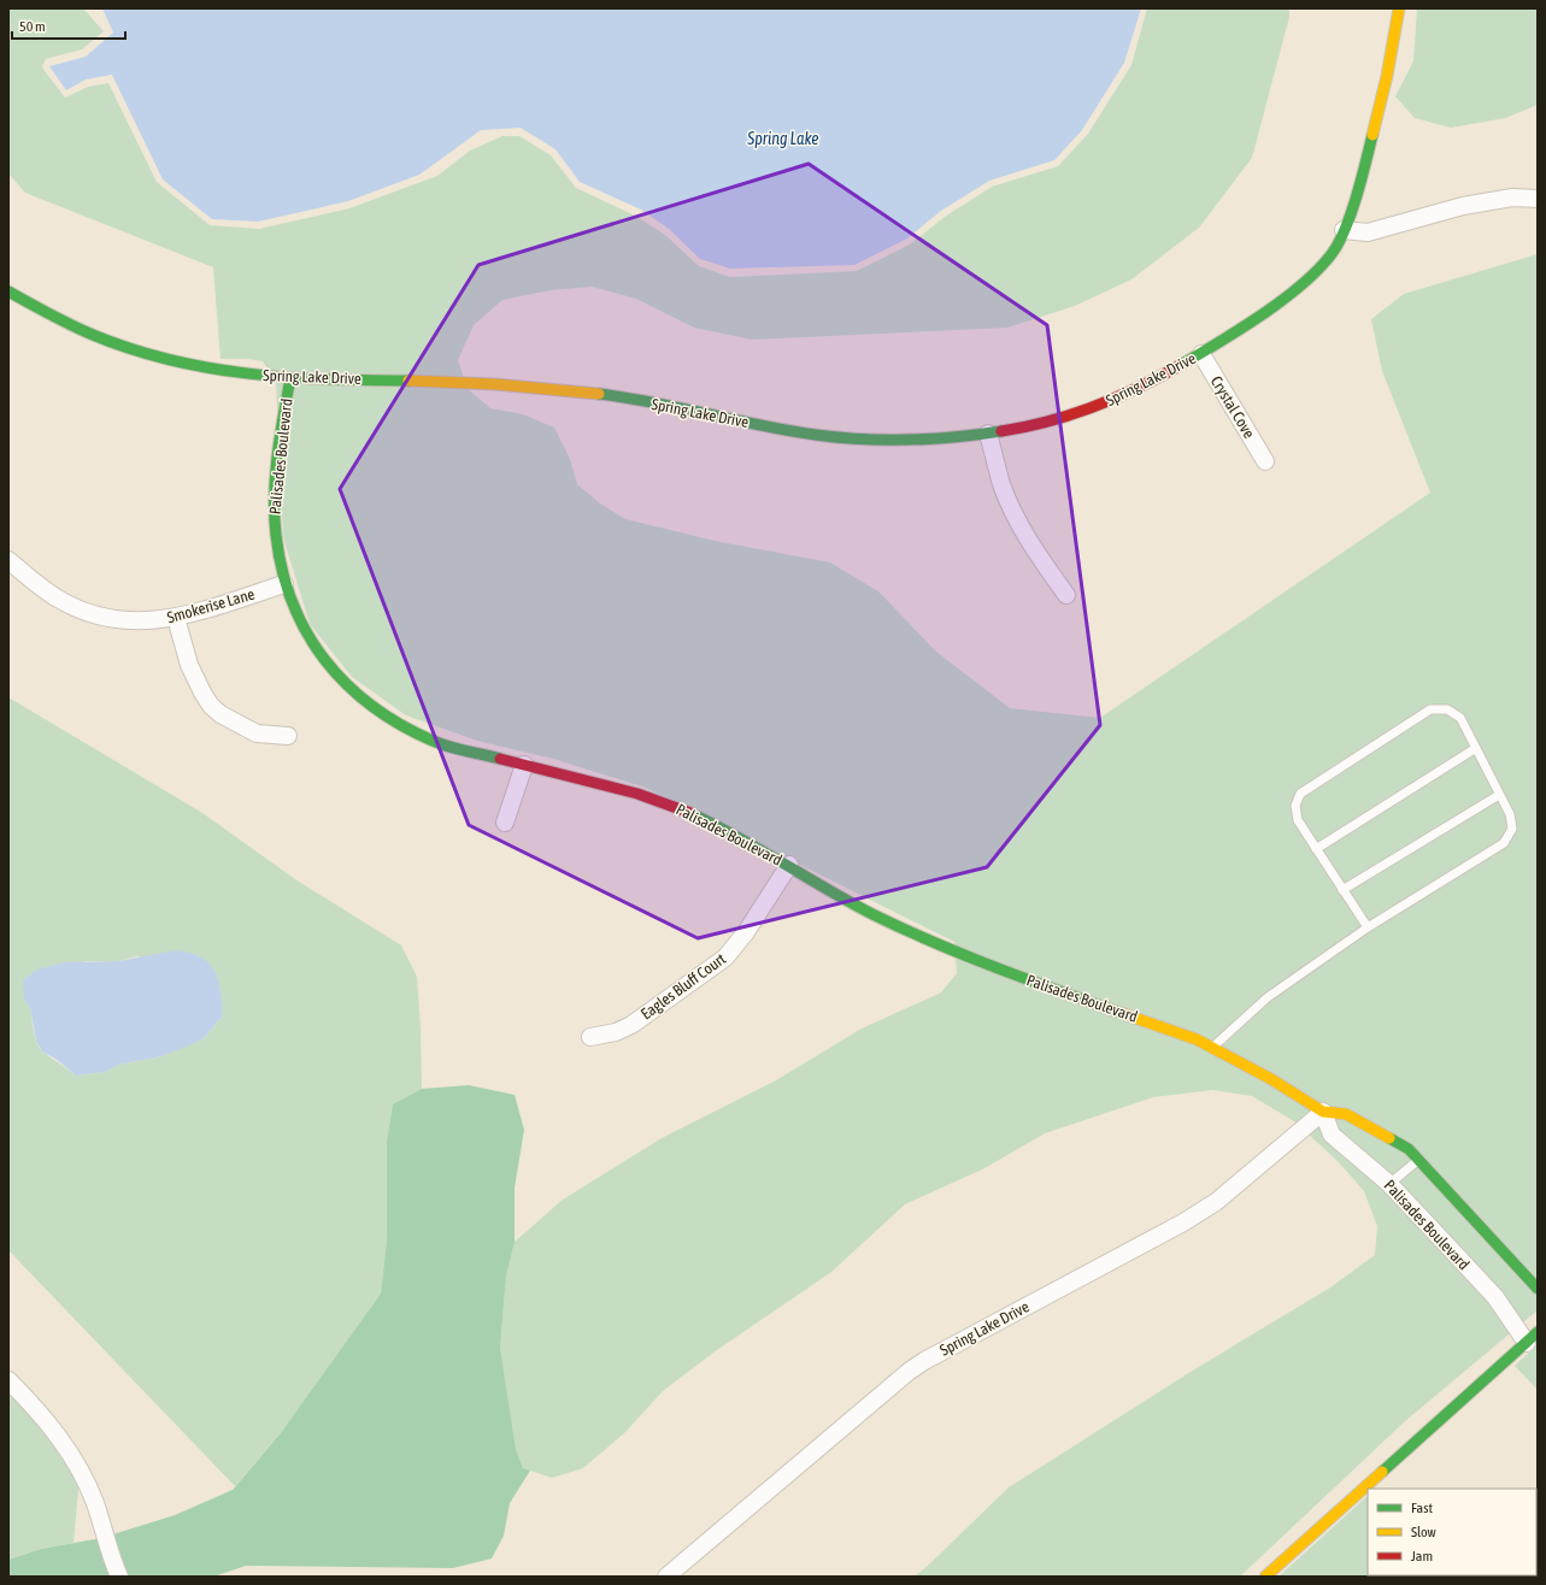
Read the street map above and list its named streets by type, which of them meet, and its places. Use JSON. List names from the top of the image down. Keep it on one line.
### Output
{"streets":{"street":["Spring Lake Drive","Crystal Cove","Palisades Boulevard","Smokerise Lane","Eagles Bluff Court"]},"crossings":[["Spring Lake Drive","Crystal Cove"],["Spring Lake Drive","Palisades Boulevard"],["Palisades Boulevard","Smokerise Lane"],["Palisades Boulevard","Eagles Bluff Court"]],"water":["Spring Lake"],"legend":["Fast","Slow","Jam"],"scale_bar":"50 m"}
